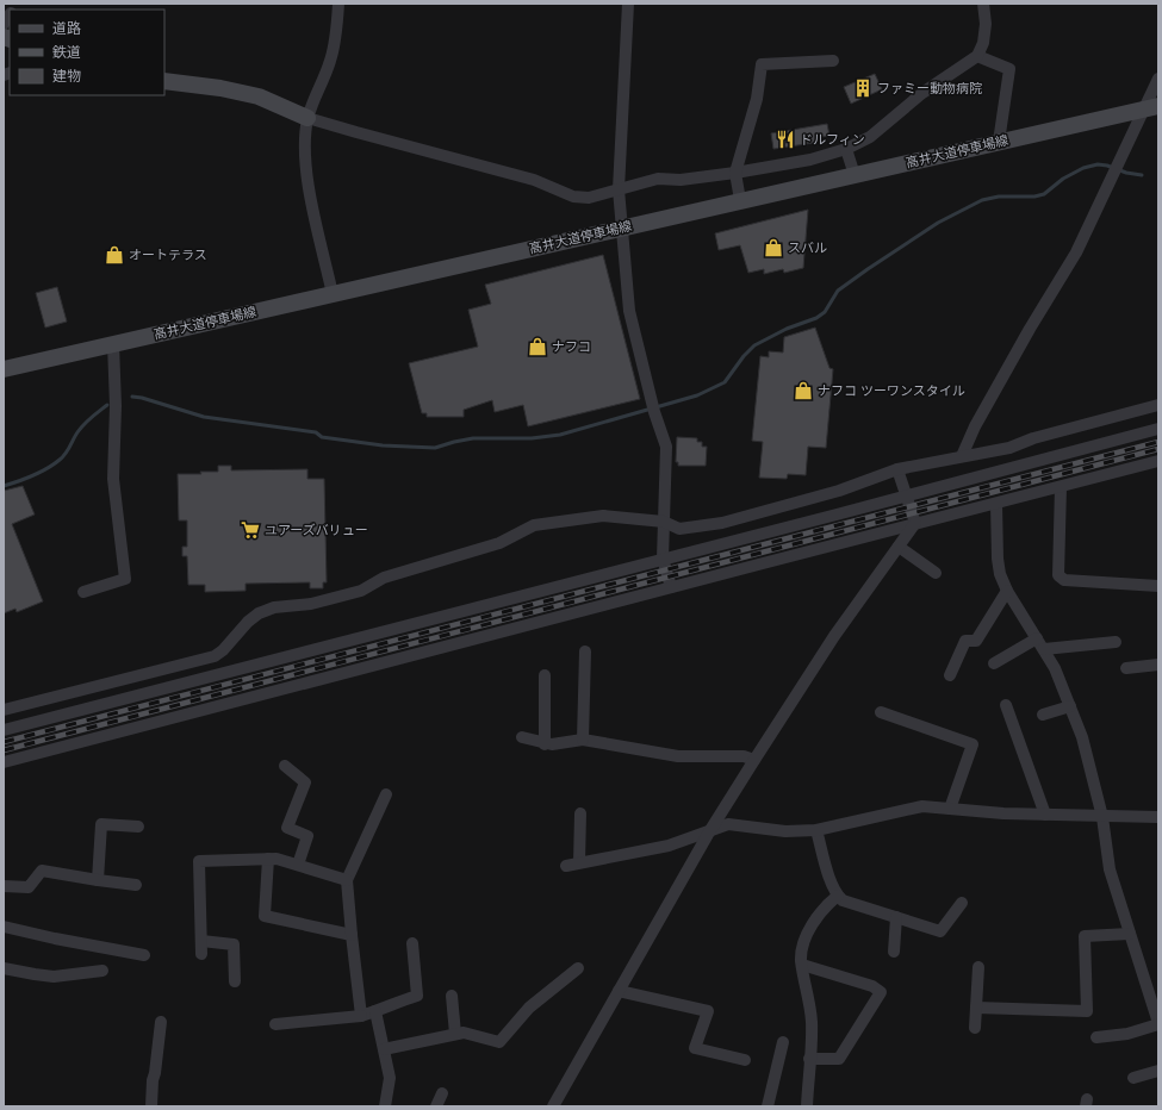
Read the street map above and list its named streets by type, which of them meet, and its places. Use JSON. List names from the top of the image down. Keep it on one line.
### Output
{"streets":{"main road":["高井大道停車場線"]},"places":{"building":["ファミー動物病院"],"restaurant":["ドルフィン"],"shop":["スバル","オートテラス","ナフコ","ナフコ ツーワンスタイル"],"supermarket":["ユアーズバリュー"]},"legend":["道路","鉄道","建物"]}
